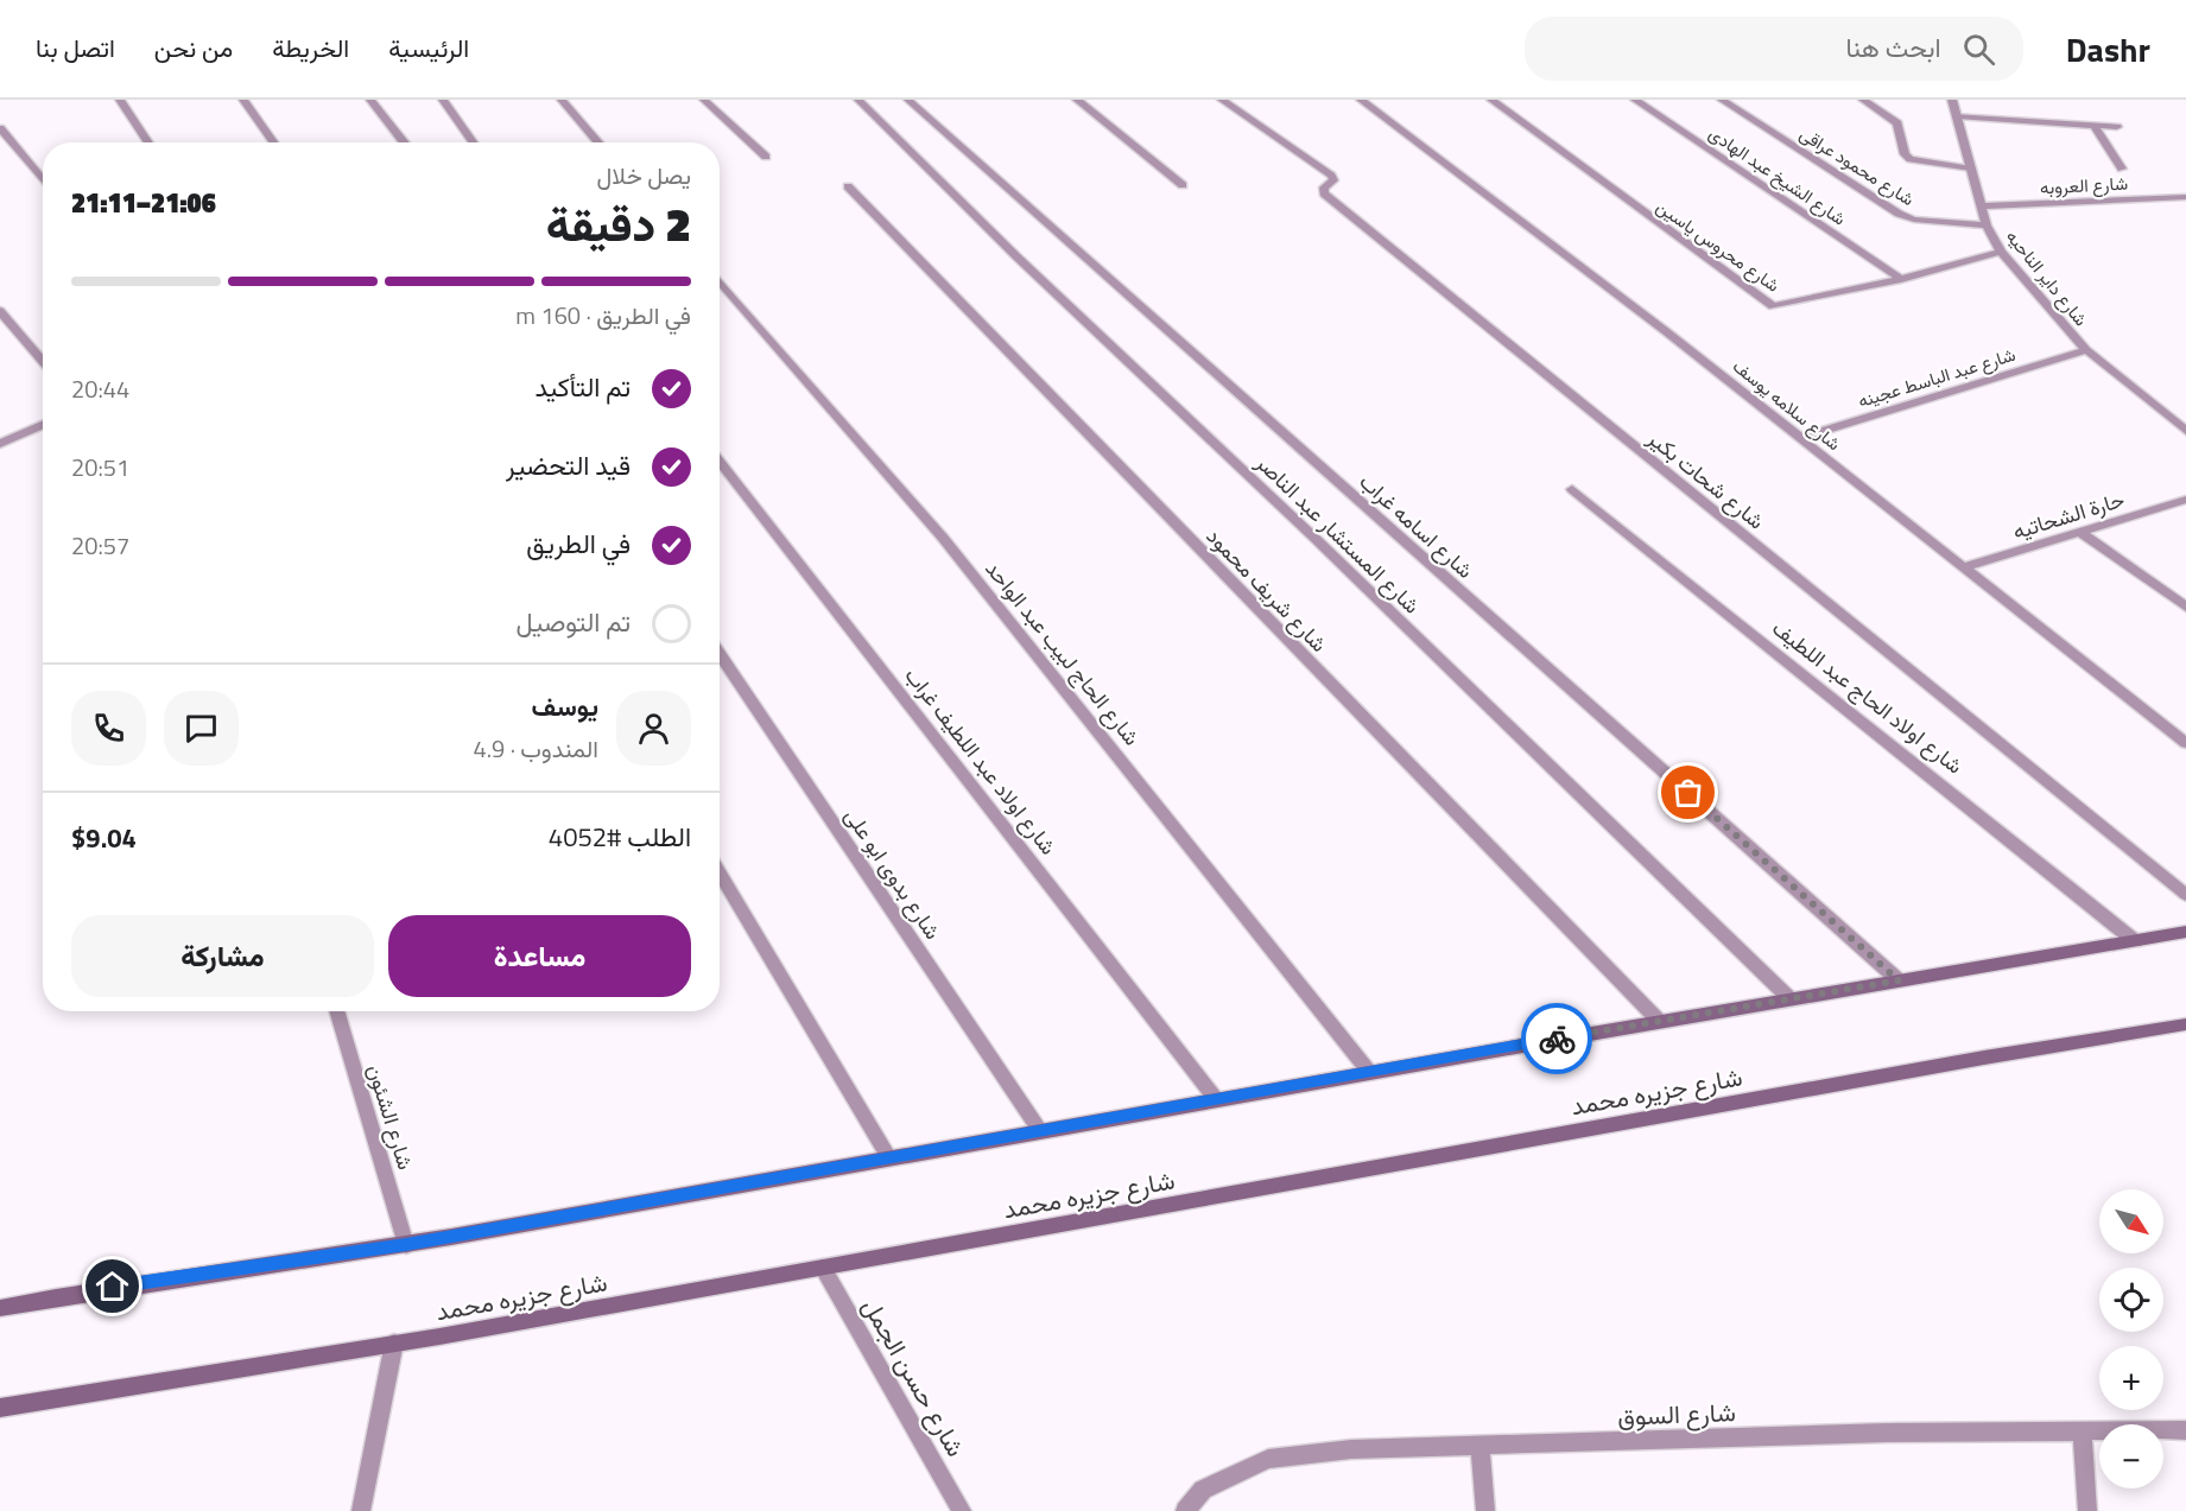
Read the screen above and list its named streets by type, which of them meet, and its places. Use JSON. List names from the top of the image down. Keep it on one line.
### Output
{"streets":{"main road":["شارع جزيره محمد"],"street":["شارع محمود عراقى","شارع الشيخ عبد الهادى","شارع العروبه","شارع محروس ياسين","شارع داير الناحيه","شارع عبد الباسط عجينه","شارع سلامه يوسف","شارع شحات بكير","حارة الشحاتيه","شارع اسامه غراب","شارع المستشار عبد الناصر","شارع شريف محمود","شارع الحاج لبيب عبد الواحد","شارع اولاد الحاج عبد اللطيف","شارع اولاد عبد اللطيف غراب","شارع بدوى ابو على","شارع الشئون","شارع حسن الجمل","شارع السوق"]},"crossings":[["شارع محمود عراقى","شارع داير الناحيه"],["شارع الشيخ عبد الهادى","شارع محروس ياسين"],["شارع العروبه","شارع داير الناحيه"],["شارع محروس ياسين","شارع داير الناحيه"],["شارع داير الناحيه","شارع عبد الباسط عجينه"],["شارع عبد الباسط عجينه","شارع سلامه يوسف"],["شارع سلامه يوسف","حارة الشحاتيه"],["شارع جزيره محمد","شارع حسن الجمل"]],"north":"bottom right","page":{"header":"Dashr","search":"ابحث هنا","nav":["الرئيسية","الخريطة","من نحن","اتصل بنا"],"heading":["2 دقيقة","يصل خلال","21:06–21:11"],"panel":["يوسف","المندوب · 4.9","الطلب #4052","$9.04"],"bar":"في الطريق · 160 m","list":[["تم التأكيد","20:44"],["قيد التحضير","20:51"],["في الطريق","20:57"],"تم التوصيل"],"buttons":["مساعدة","مشاركة"],"map_buttons":["+","−"]}}
